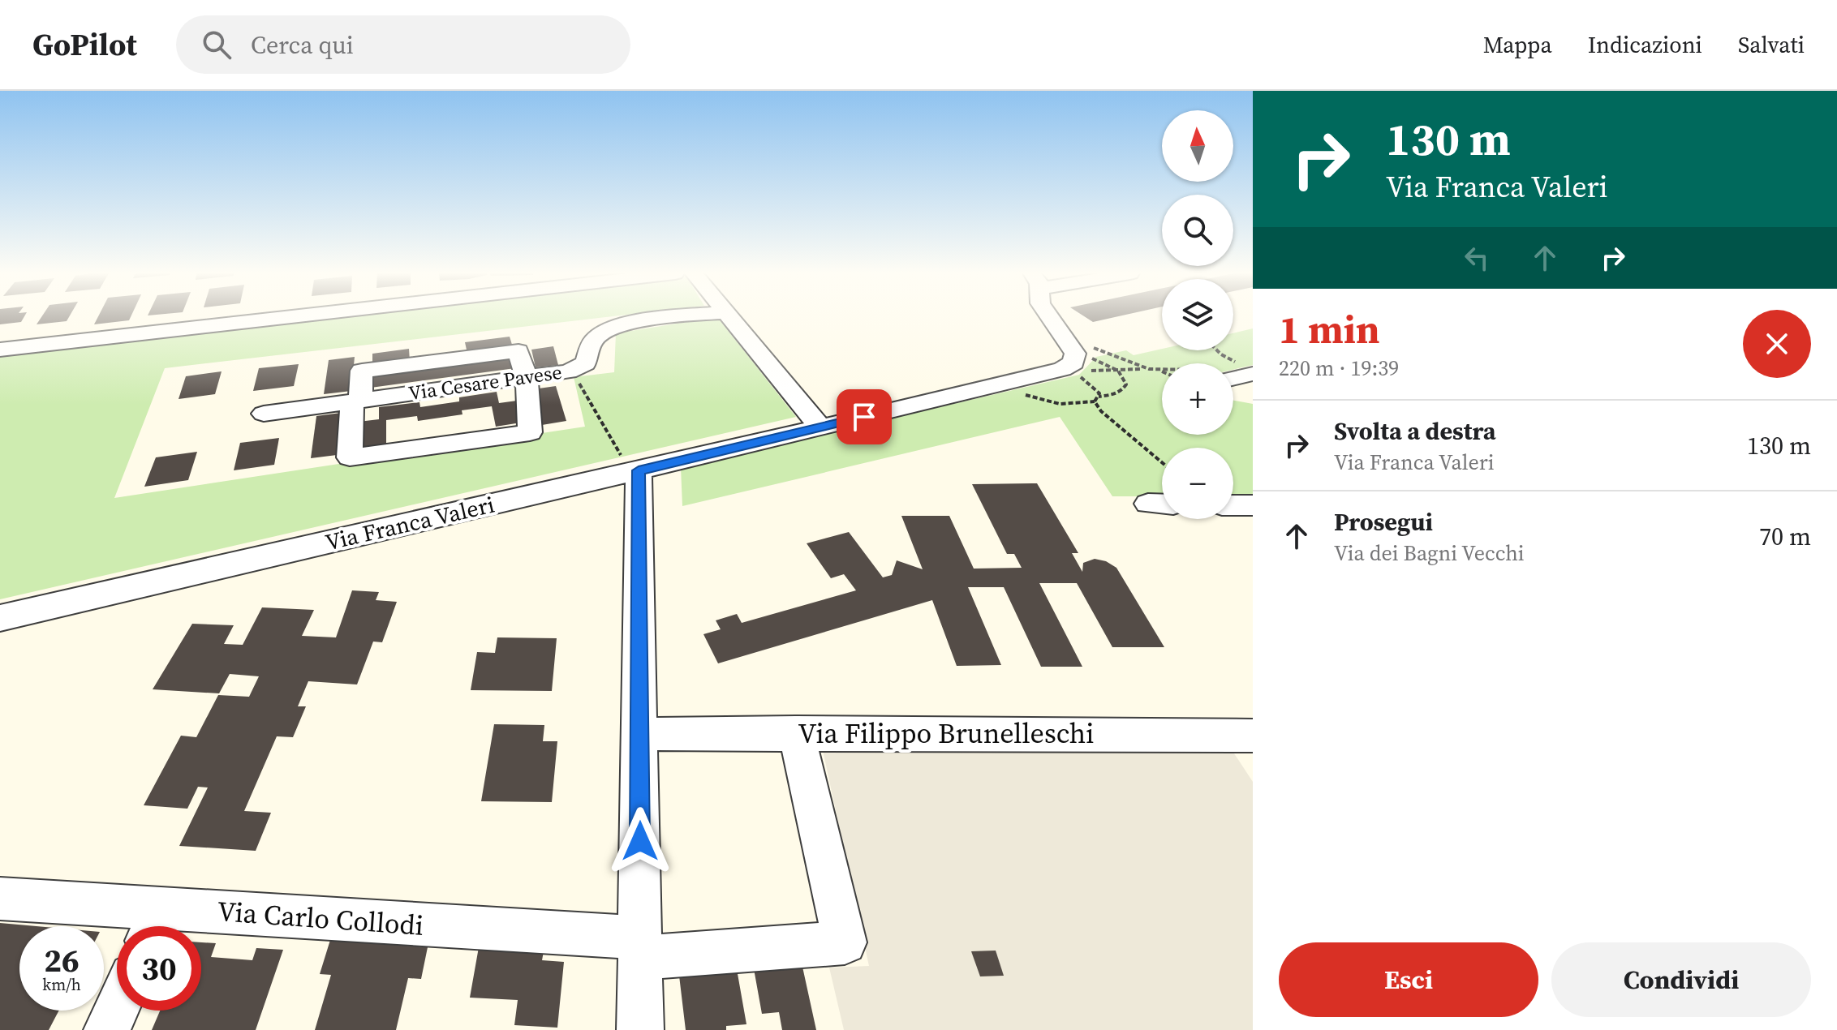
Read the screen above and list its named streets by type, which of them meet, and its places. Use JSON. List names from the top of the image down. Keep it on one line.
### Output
{"streets":{"street":["Via Cesare Pavese","Via Franca Valeri","Via Filippo Brunelleschi","Via Carlo Collodi"]},"crossings":[["Via Filippo Brunelleschi","Via Carlo Collodi"]],"north":"top","page":{"header":"GoPilot","search":"Cerca qui","nav":["Mappa","Indicazioni","Salvati"],"turn":["130 m","Via Franca Valeri"],"map_buttons":["+","−"],"heading":["1 min","220 m · 19:39"],"list":[{"name":"Svolta a destra","note":"Via Franca Valeri","value":"130 m"},{"name":"Prosegui","note":"Via dei Bagni Vecchi","value":"70 m"}],"speed":"26 km/h","limit":"30","buttons":["Esci","Condividi"]}}
